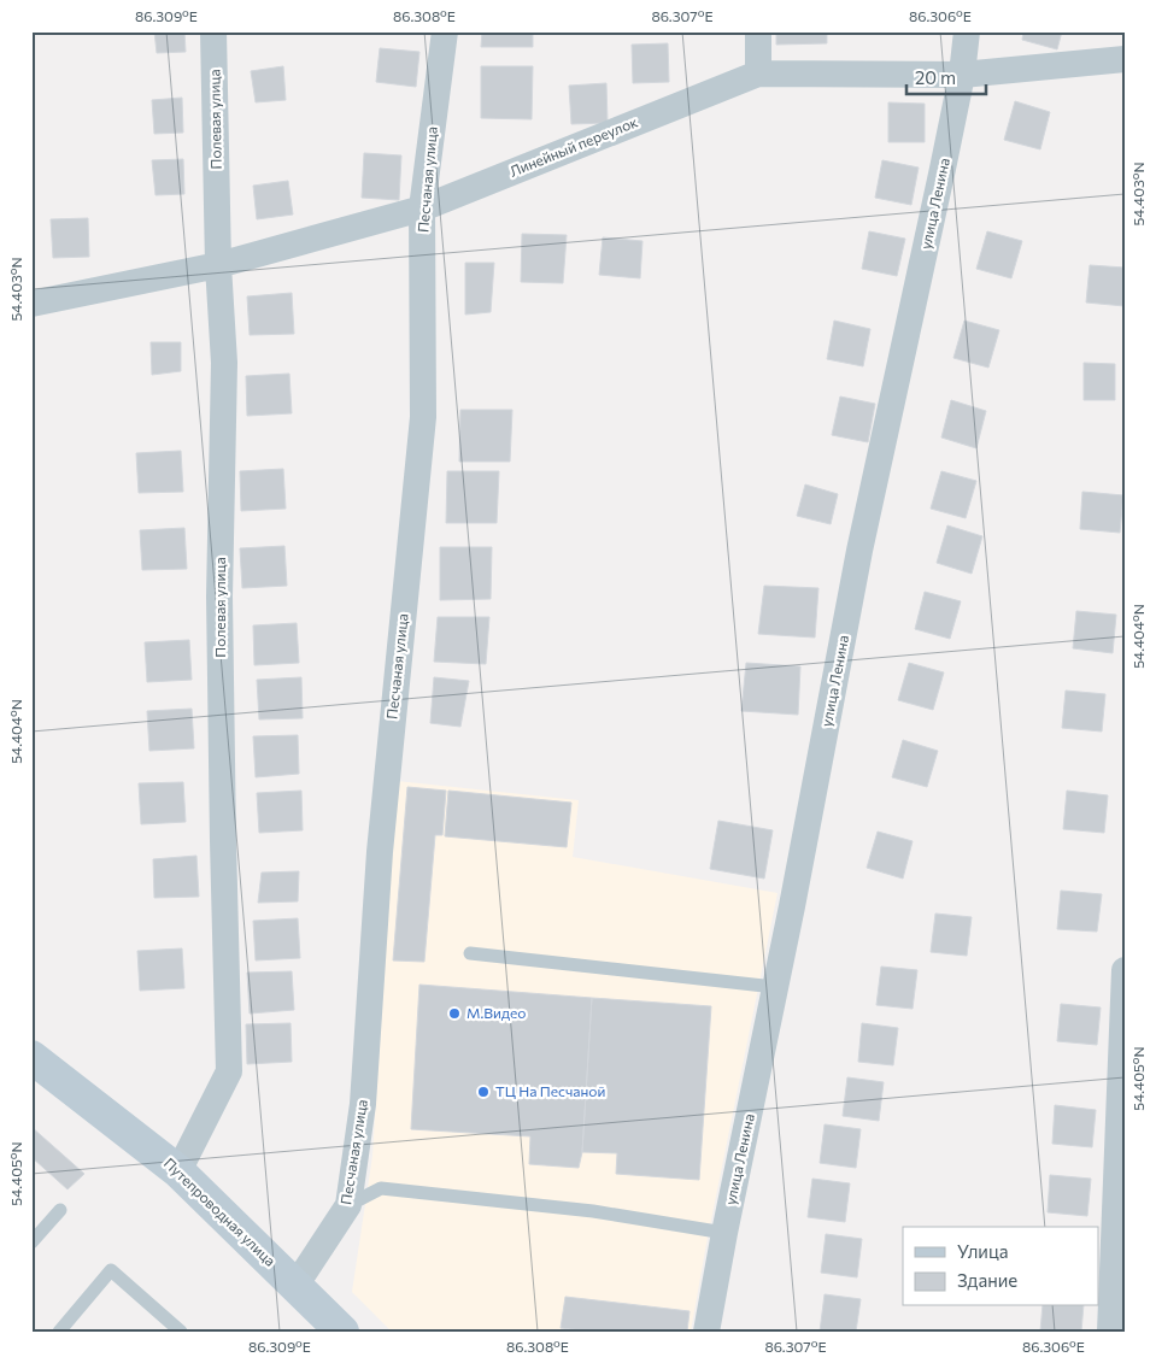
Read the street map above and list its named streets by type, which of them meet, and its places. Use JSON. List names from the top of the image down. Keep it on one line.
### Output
{"streets":{"main road":["Путепроводная улица"],"street":["Полевая улица","Линейный переулок","Песчаная улица","улица Ленина"]},"crossings":[["Полевая улица","Линейный переулок"],["Полевая улица","Путепроводная улица"],["Линейный переулок","Песчаная улица"],["Линейный переулок","улица Ленина"],["Песчаная улица","Путепроводная улица"]],"places":["М.Видео","ТЦ На Песчаной"],"legend":["Улица","Здание"],"scale_bar":"20 m","coordinates":["86.309°E","86.308°E","86.307°E","86.306°E","54.403°N","54.404°N","54.405°N"]}
